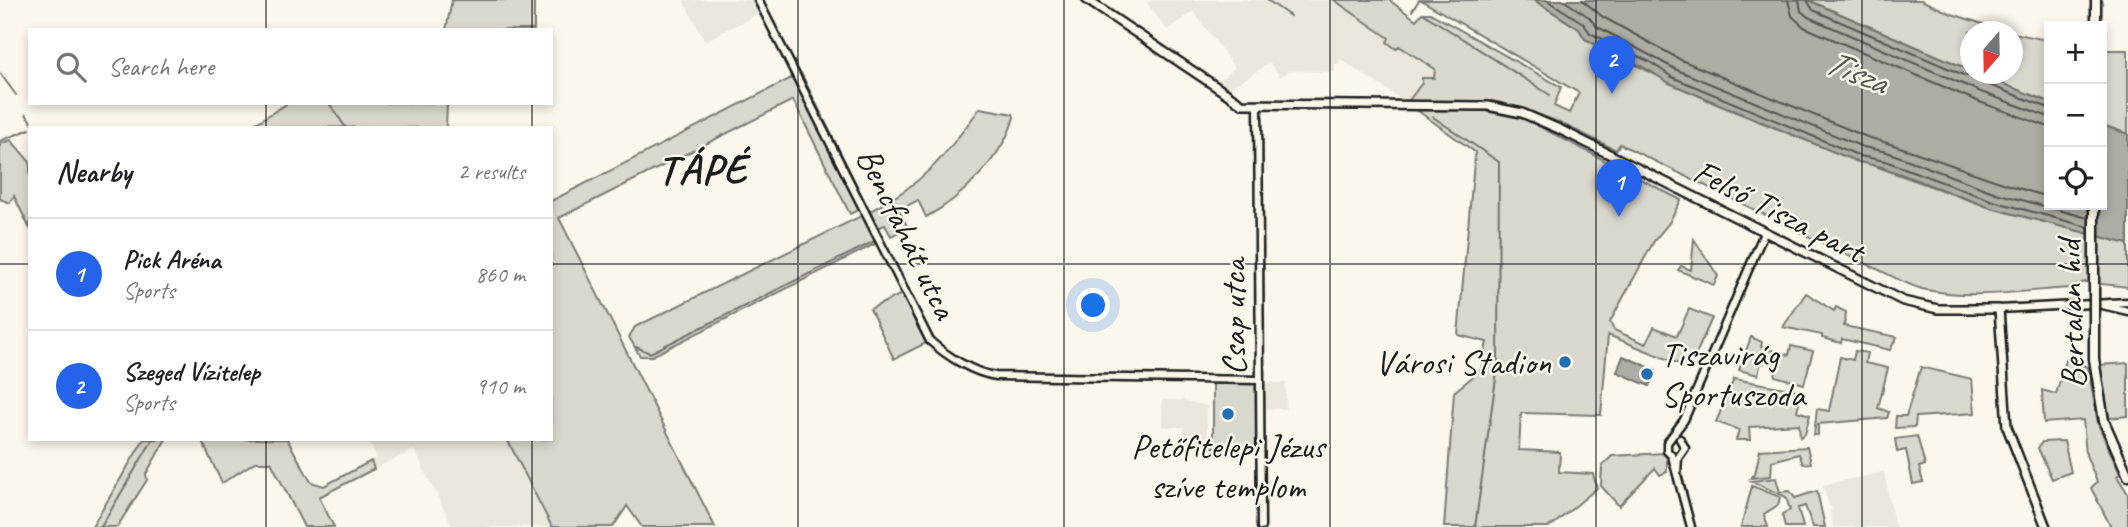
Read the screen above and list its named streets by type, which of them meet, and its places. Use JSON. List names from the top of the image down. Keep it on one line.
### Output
{"streets":{"main road":["Felső Tisza part","Bertalan híd"],"street":["Bencfahát utca","Csap utca"]},"crossings":[["Felső Tisza part","Csap utca"],["Bencfahát utca","Csap utca"]],"districts":["TÁPÉ"],"water":["Tisza"],"places":["Városi Stadion","Tiszavirág Sportuszoda","Petőfitelepi Jézus szíve templom"],"north":"bottom","page":{"map_buttons":["+","−"],"search":"Search here","pins":["2","1"],"heading":["Nearby","2 results"],"list":[{"mark":"1","name":"Pick Aréna","note":"Sports","value":"860 m"},{"mark":"2","name":"Szeged Vízitelep","note":"Sports","value":"910 m"}]}}
